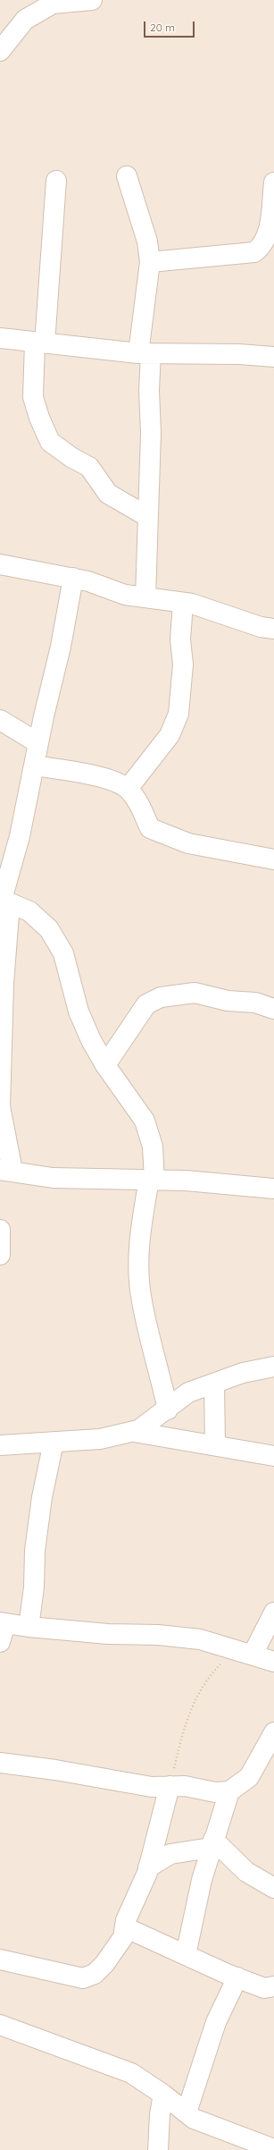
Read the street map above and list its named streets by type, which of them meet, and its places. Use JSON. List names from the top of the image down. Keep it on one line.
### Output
{"scale_bar":"20 m"}
